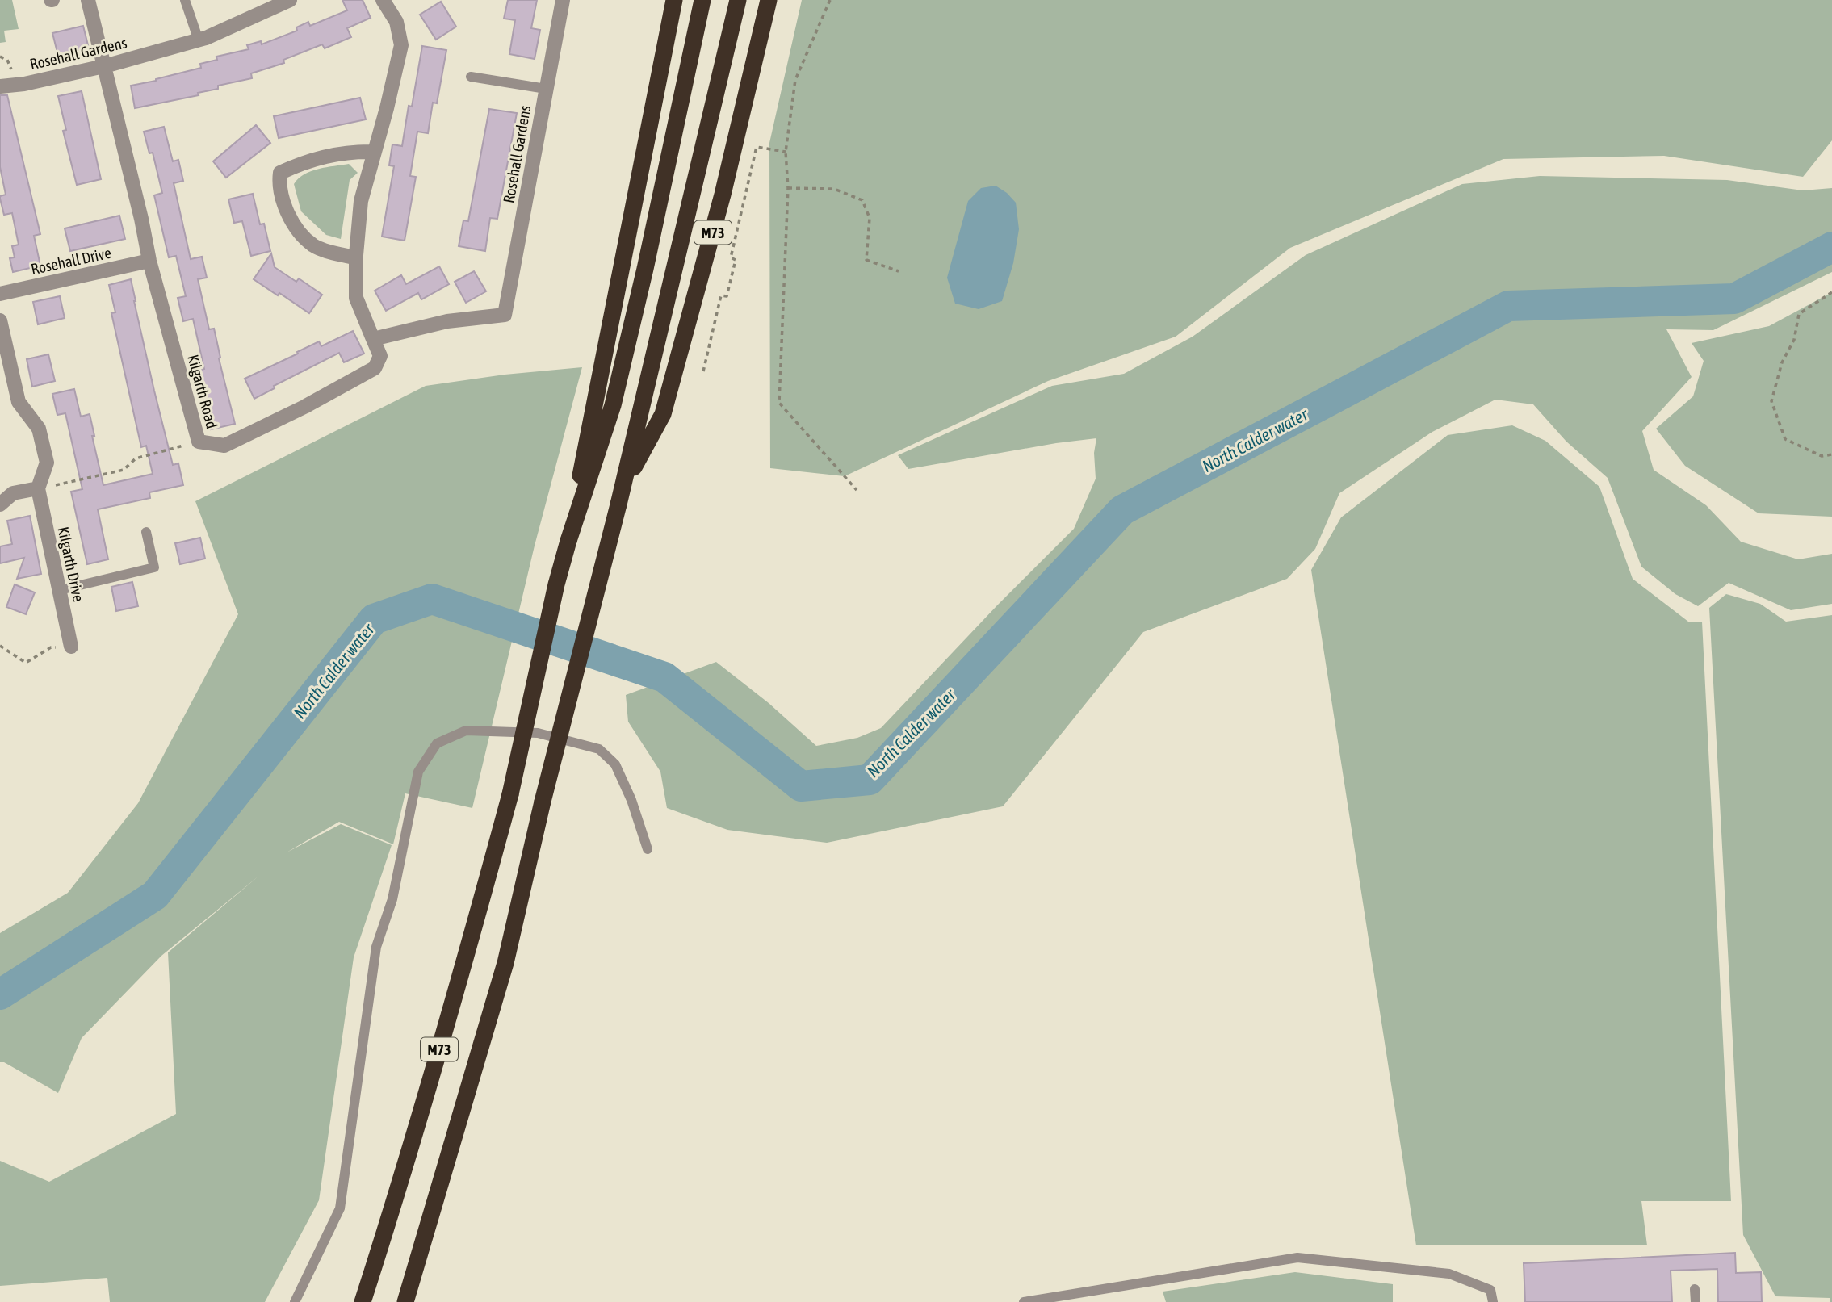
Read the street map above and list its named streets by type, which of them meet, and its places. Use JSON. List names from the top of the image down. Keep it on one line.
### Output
{"streets":{"highway":["M73"],"street":["Rosehall Gardens","Rosehall Drive","Kilgarth Road","Kilgarth Drive"]},"crossings":[["Rosehall Gardens","Kilgarth Road"],["Rosehall Drive","Kilgarth Road"]],"water":["North Calder water"]}
